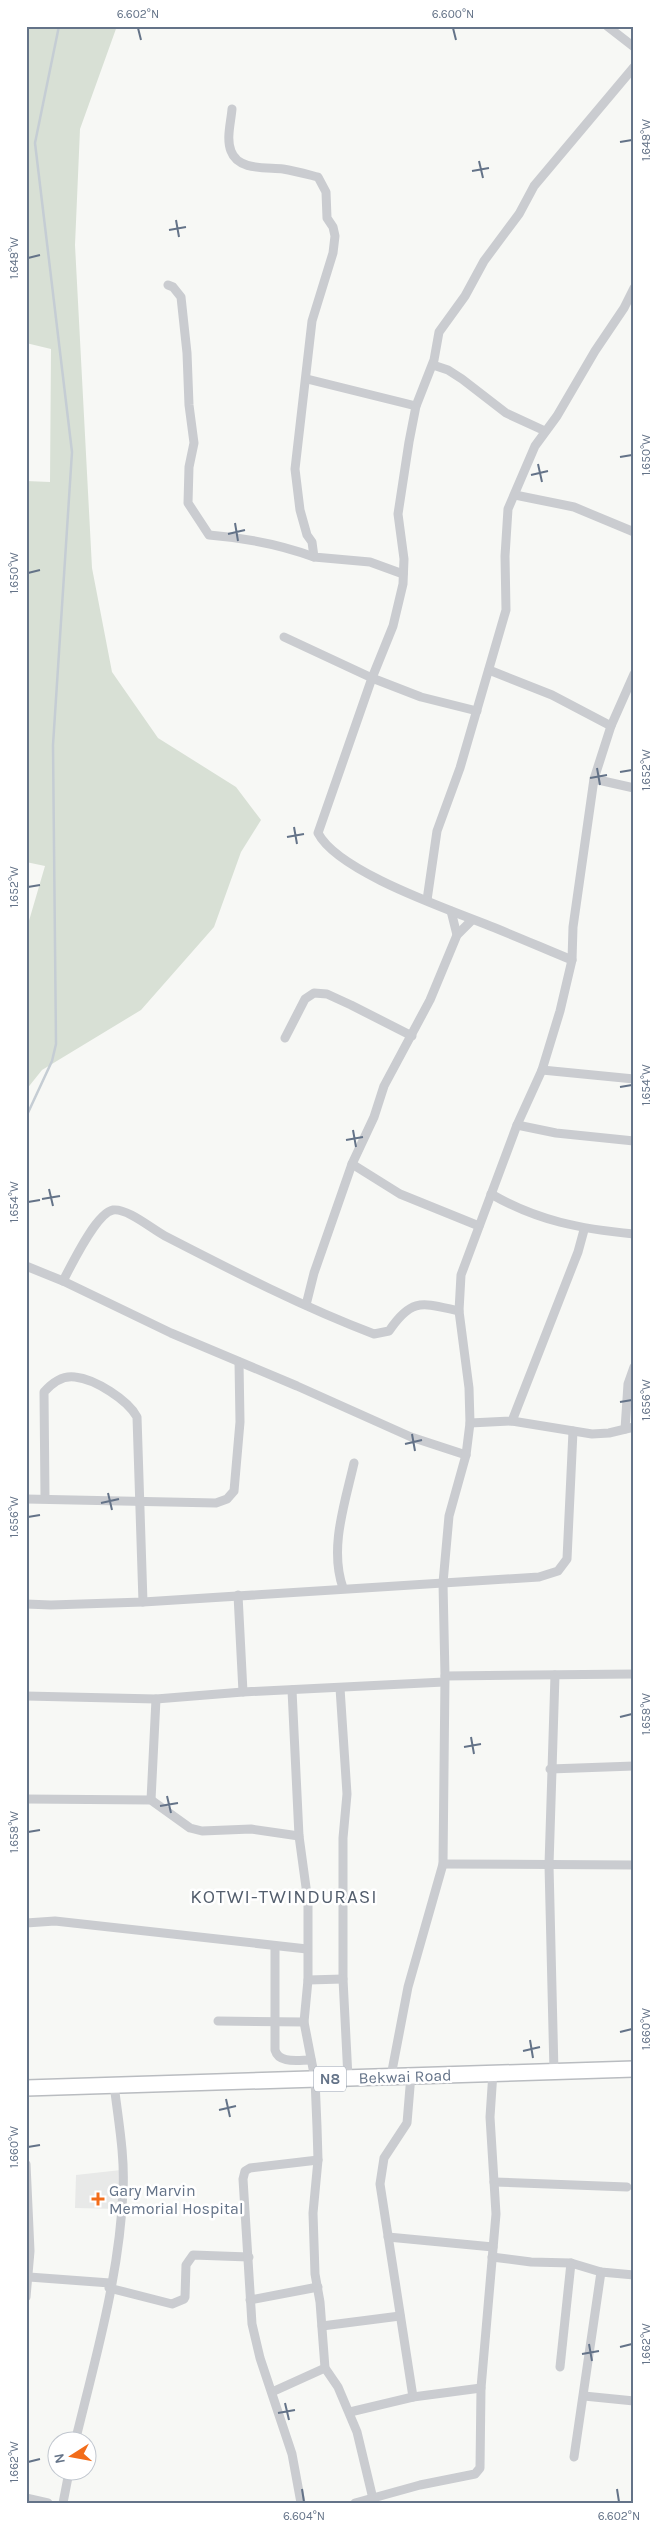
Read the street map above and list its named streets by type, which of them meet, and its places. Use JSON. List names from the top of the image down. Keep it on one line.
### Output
{"streets":{"highway":["Bekwai Road","N8"]},"districts":["KOTWI-TWINDURASI"],"places":{"health":["Gary Marvin Memorial Hospital"]},"north":"left","coordinates":["6.602°N","6.600°N","1.648°W","1.650°W","1.652°W","1.654°W","1.656°W","1.658°W","1.660°W","1.662°W","6.604°N"]}
